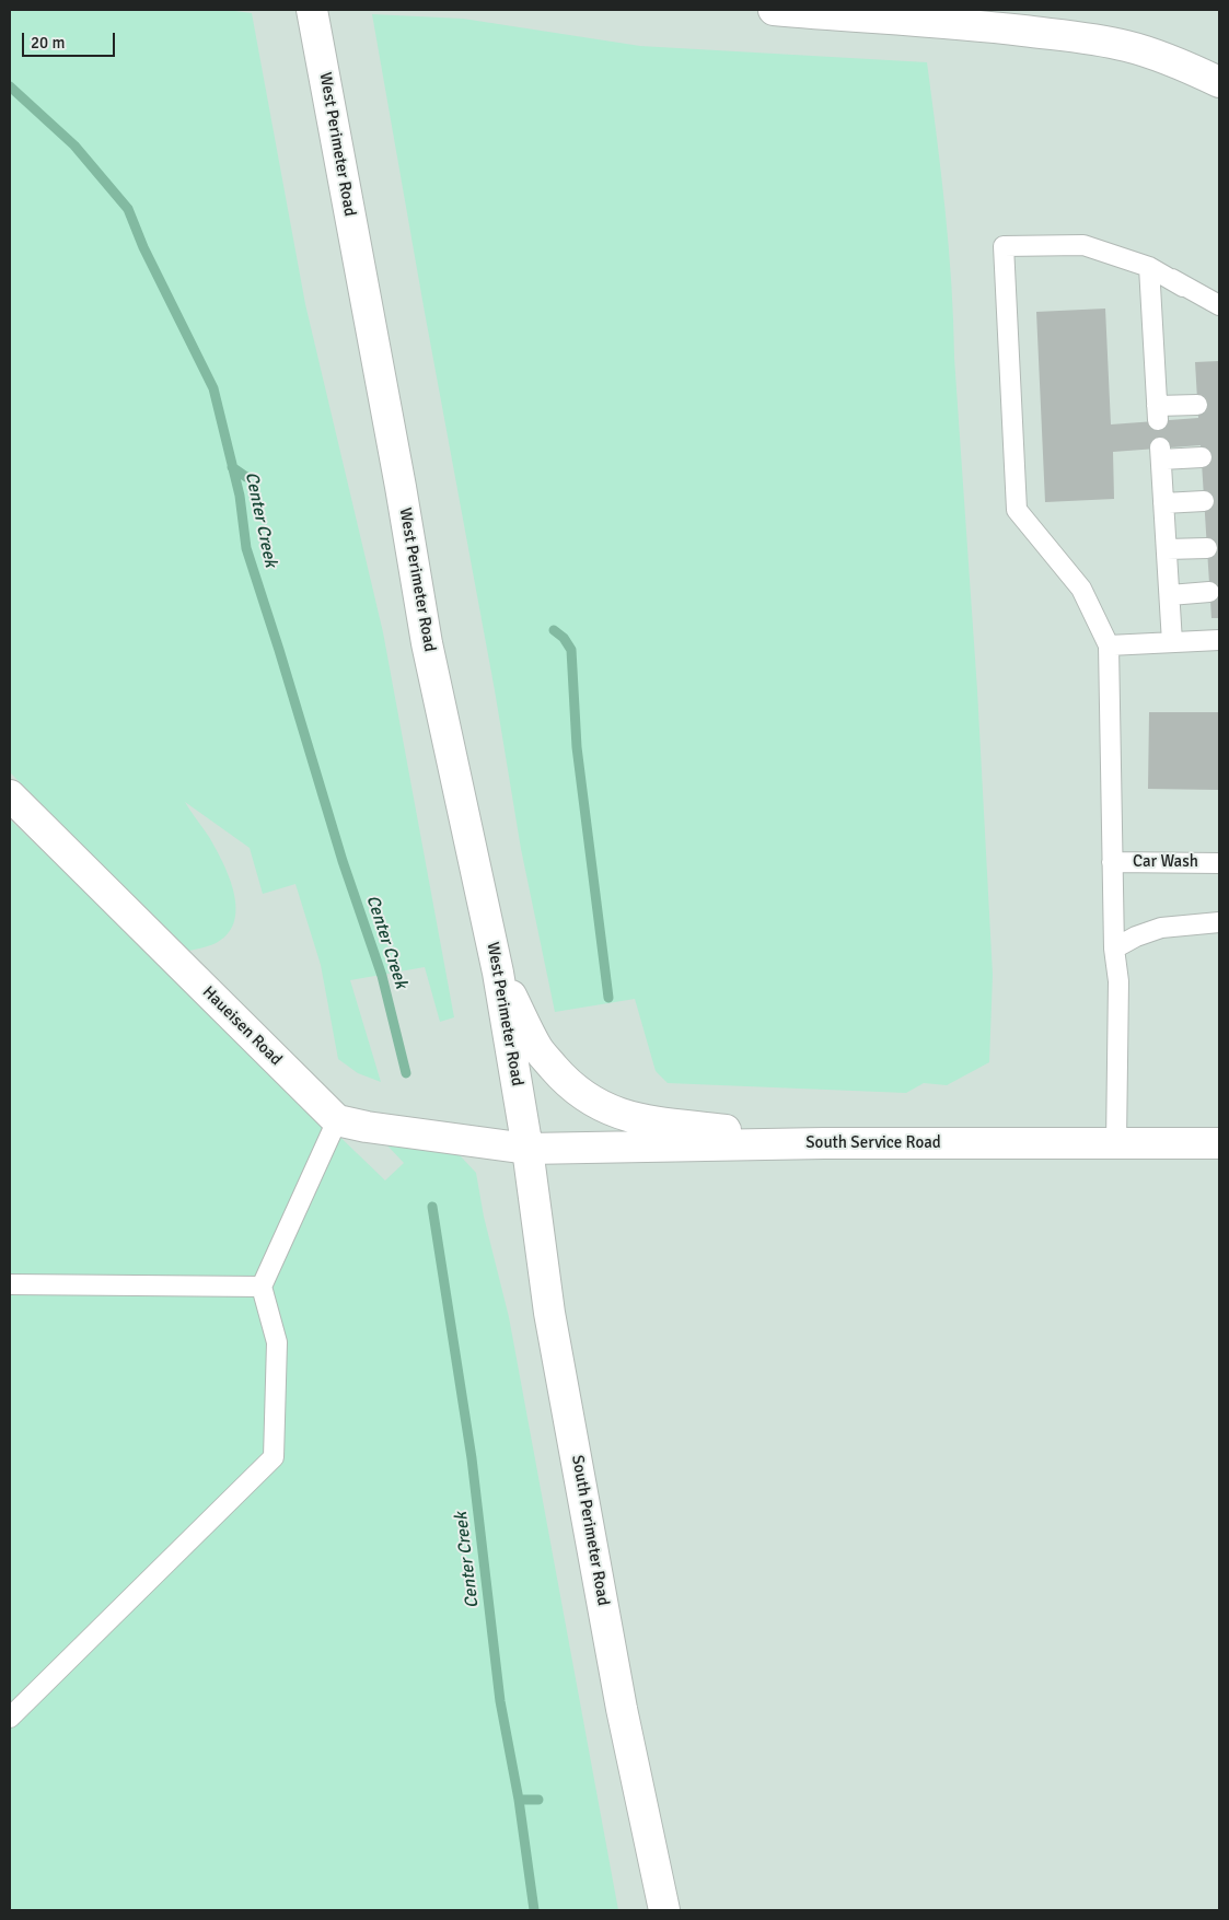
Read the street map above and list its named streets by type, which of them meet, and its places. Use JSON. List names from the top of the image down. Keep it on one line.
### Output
{"streets":{"main road":["West Perimeter Road","Haueisen Road","South Service Road","South Perimeter Road"],"lane":["Car Wash"]},"crossings":[["West Perimeter Road","South Service Road"],["West Perimeter Road","South Perimeter Road"],["South Service Road","South Perimeter Road"]],"water":["Center Creek"],"scale_bar":"20 m"}
